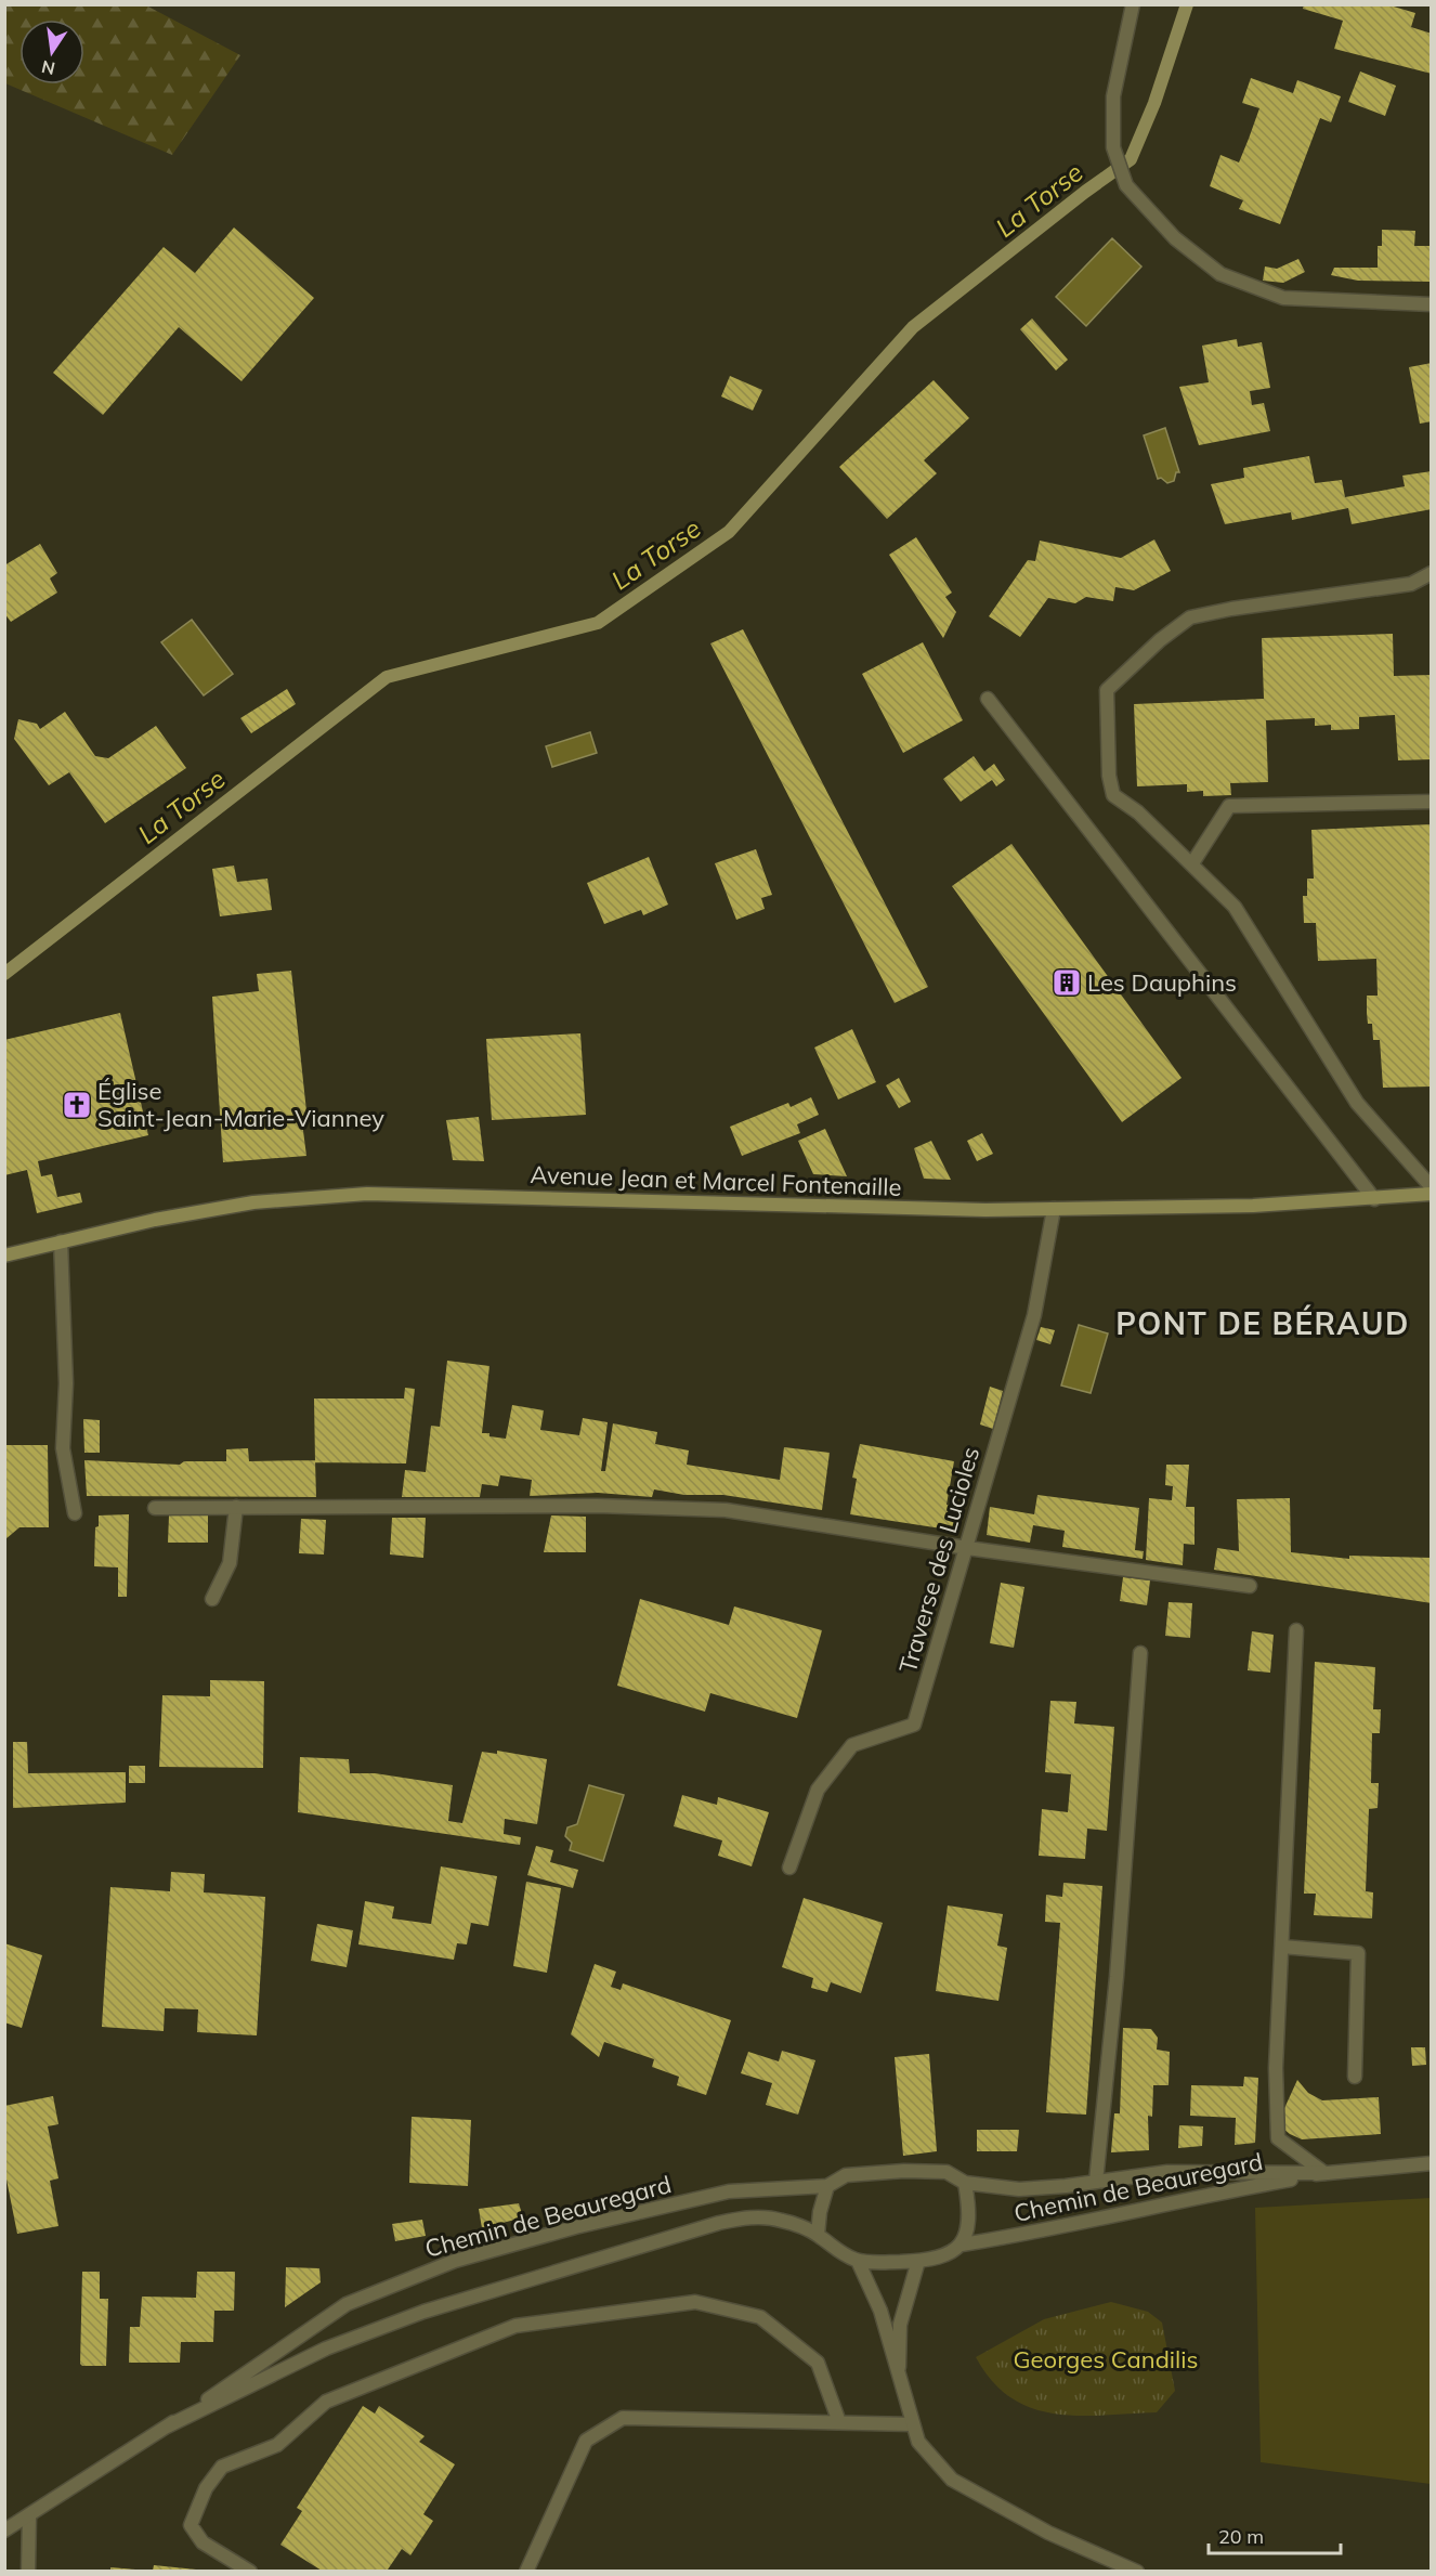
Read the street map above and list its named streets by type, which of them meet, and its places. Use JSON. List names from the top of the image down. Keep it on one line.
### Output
{"streets":{"main road":["Avenue Jean et Marcel Fontenaille"],"street":["Traverse des Lucioles","Chemin de Beauregard"]},"crossings":[["Avenue Jean et Marcel Fontenaille","Traverse des Lucioles"]],"districts":["PONT DE BÉRAUD"],"water":["La Torse"],"parks":["Georges Candilis"],"places":{"building":["Les Dauphins"],"church":["Église Saint-Jean-Marie-Vianney"]},"scale_bar":"20 m","north":"bottom"}
